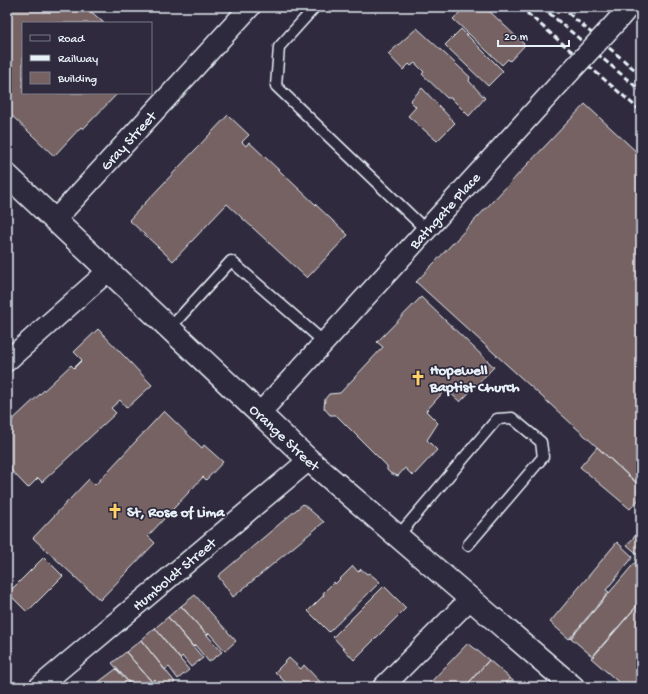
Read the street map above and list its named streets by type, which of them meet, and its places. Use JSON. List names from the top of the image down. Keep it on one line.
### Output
{"streets":{"main road":["Orange Street"],"street":["Gray Street","Bathgate Place","Humboldt Street"]},"crossings":[["Gray Street","Orange Street"],["Bathgate Place","Orange Street"],["Orange Street","Humboldt Street"]],"places":{"church":["Hopewell Baptist Church","St, Rose of Lima"]},"legend":["Road","Railway","Building"],"scale_bar":"20 m"}
